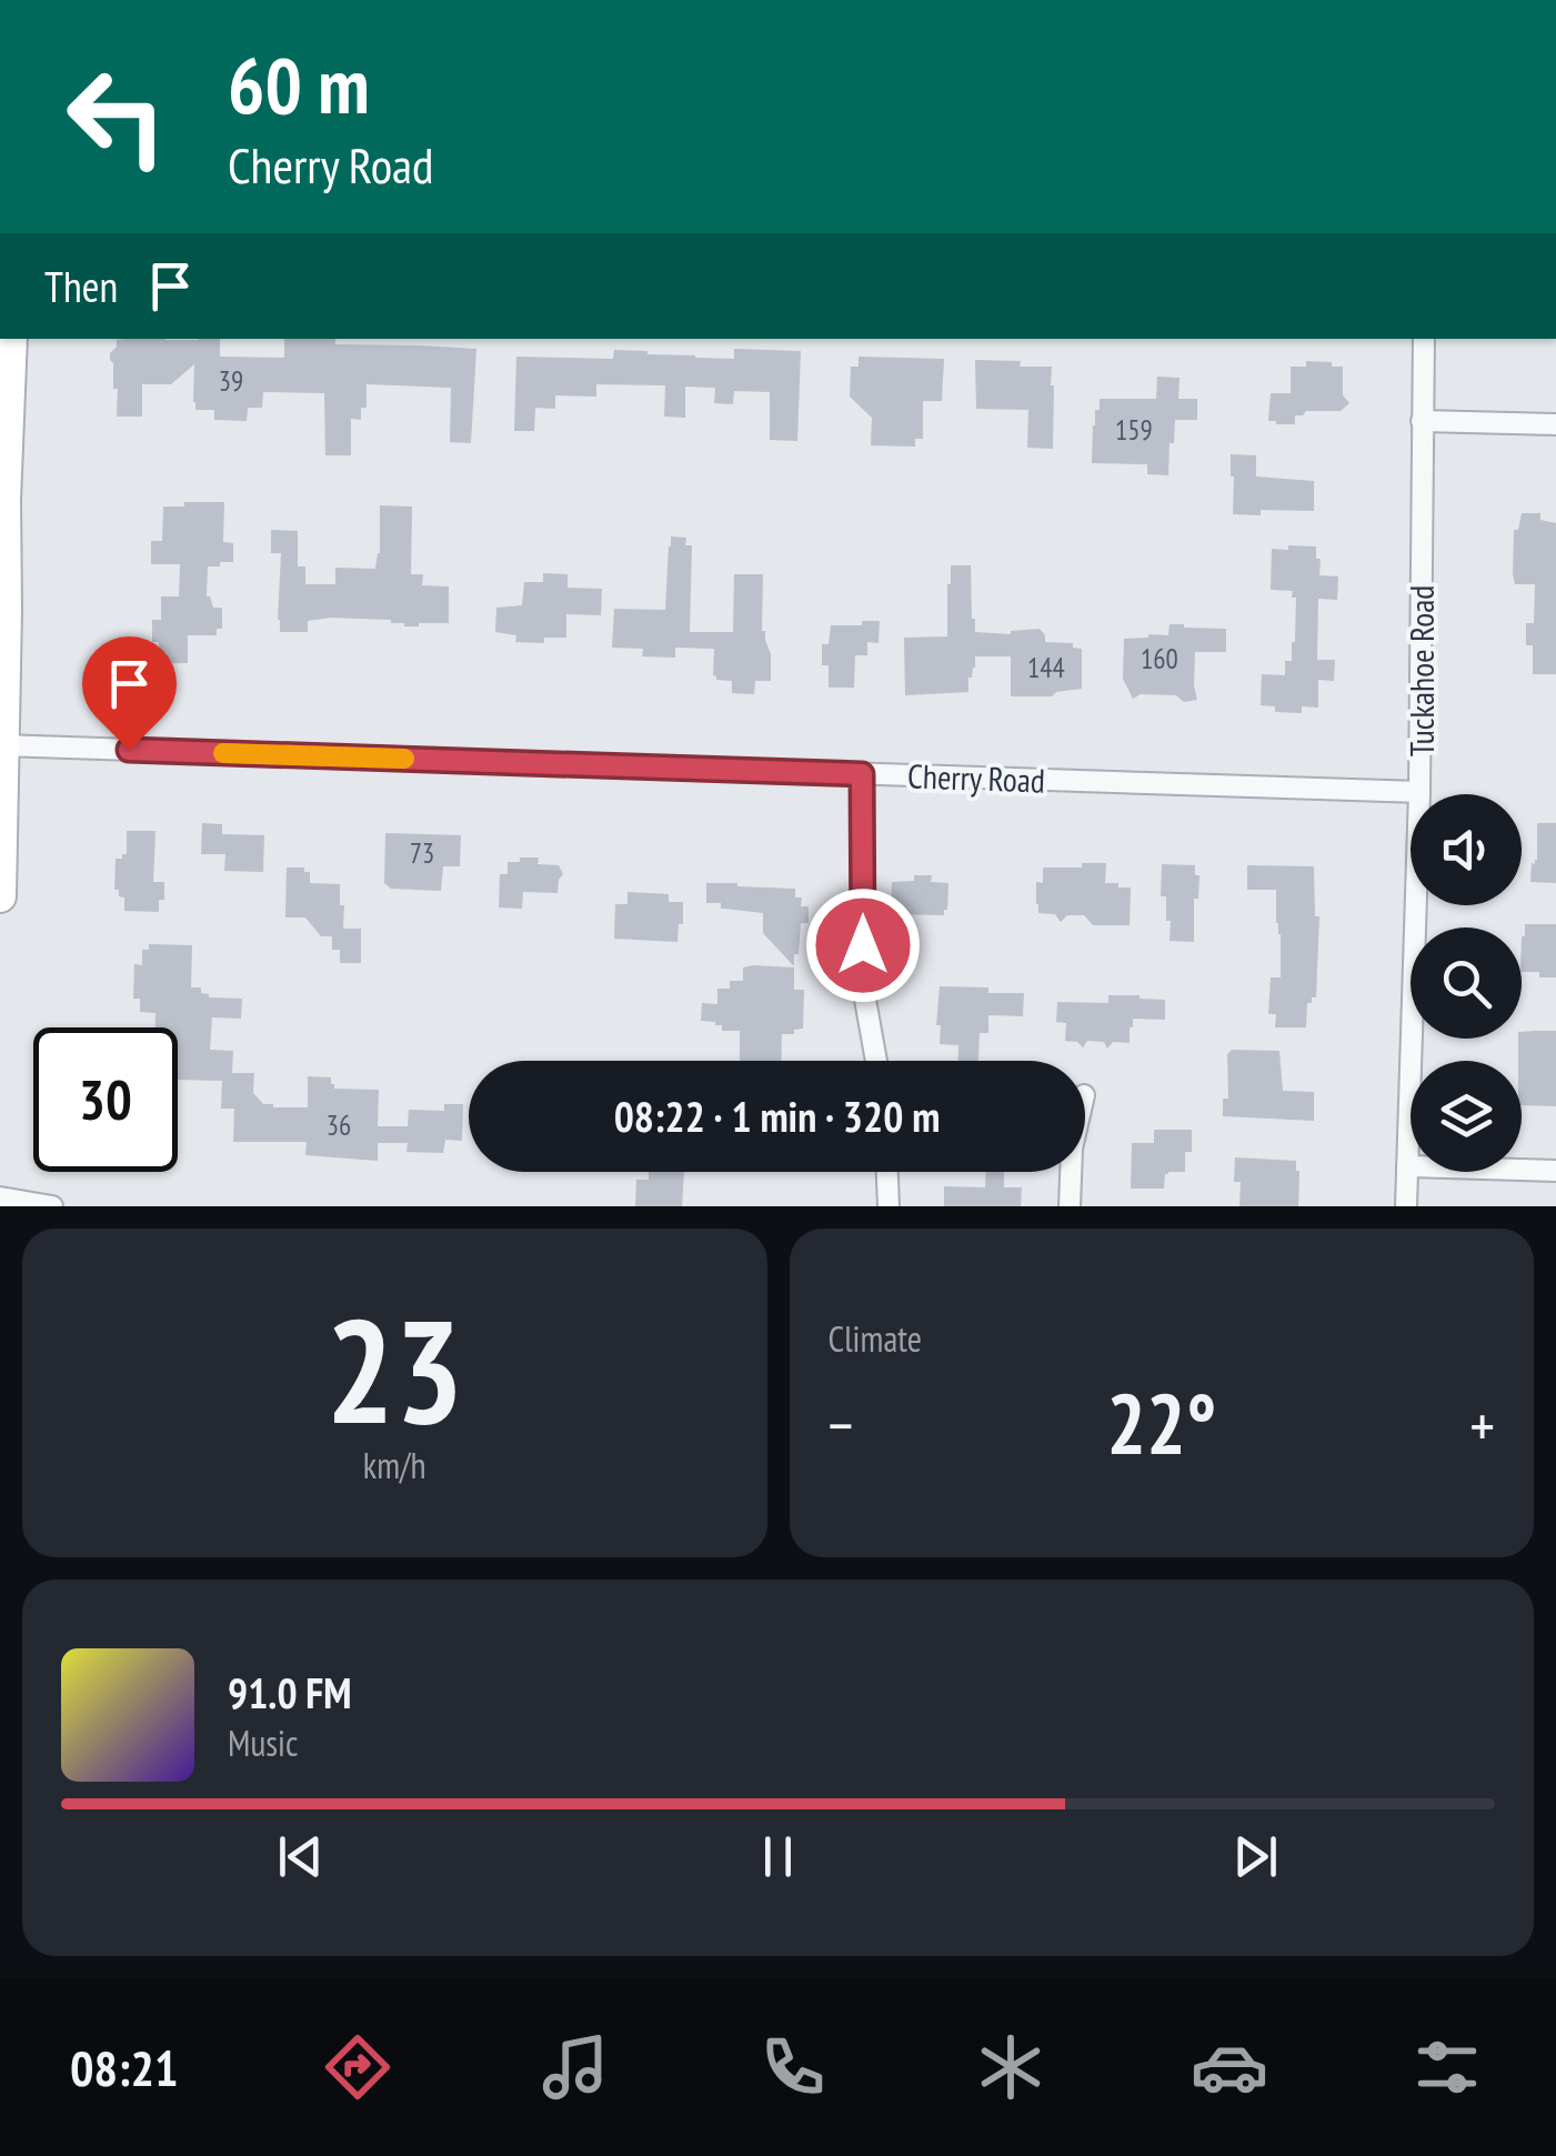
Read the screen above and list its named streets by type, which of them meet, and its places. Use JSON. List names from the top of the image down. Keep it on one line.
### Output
{"streets":{"street":["Tuckahoe Road","Cherry Road"]},"crossings":[["Tuckahoe Road","Cherry Road"]],"house_numbers":["39","159","160","144","73","36"],"page":{"turn":["60 m","Cherry Road"],"then":"Then","limit":"30","trip":"08:22 · 1 min · 320 m","tile":[["23","km/h"],"Climate"],"heat":["−","22°","+"],"song":["91.0 FM","Music"],"tabs":"08:21"}}
